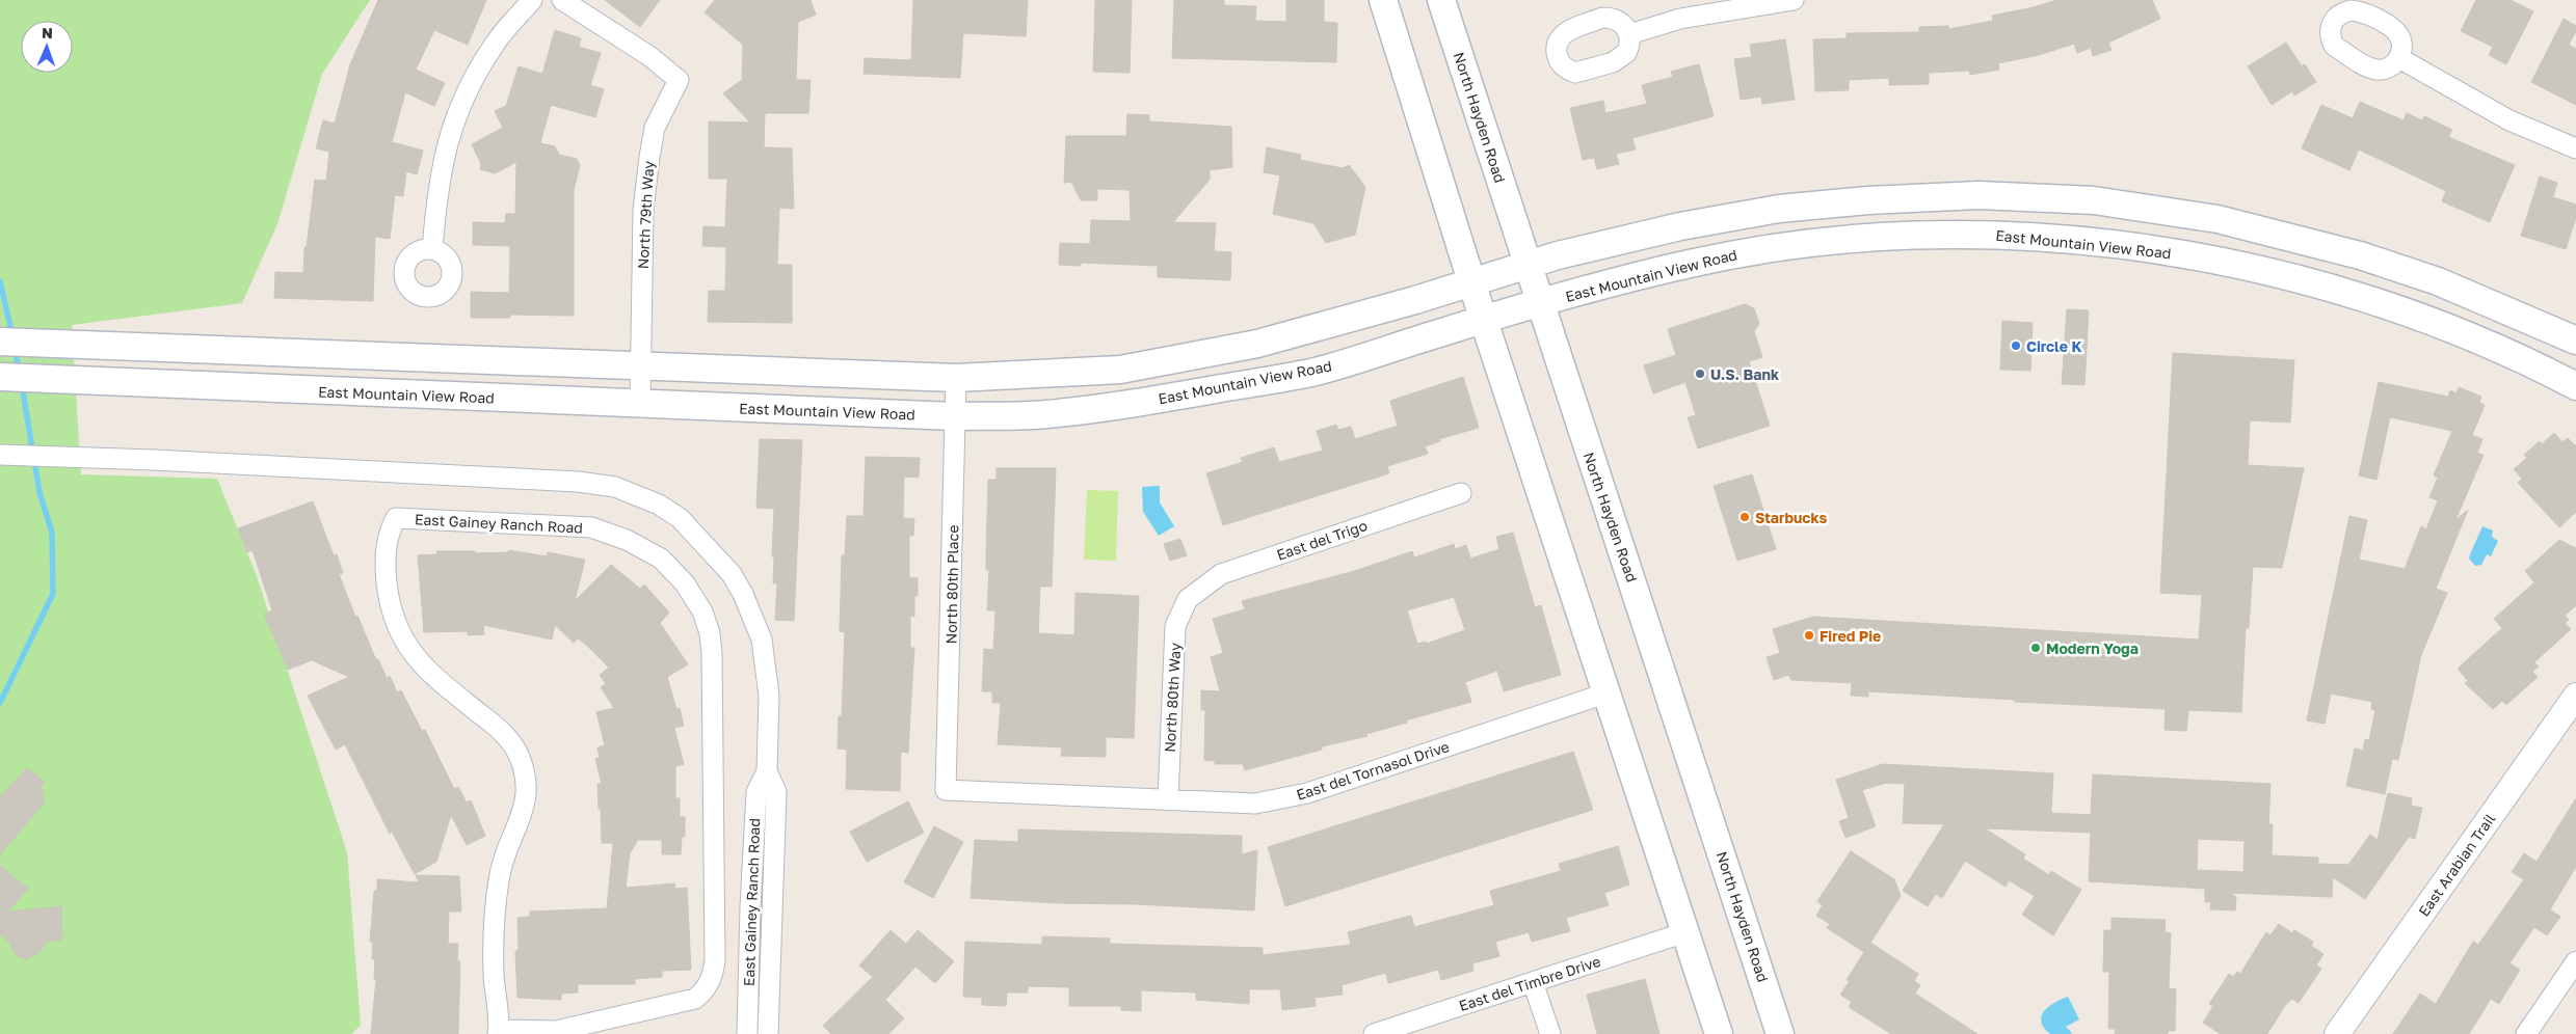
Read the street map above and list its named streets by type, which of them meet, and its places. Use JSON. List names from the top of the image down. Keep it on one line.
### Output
{"streets":{"main road":["North Hayden Road","East Mountain View Road"],"street":["North 79th Way","East Gainey Ranch Road","East del Trigo","North 80th Place","North 80th Way","East del Tornasol Drive","East Arabian Trail","East del Timbre Drive"]},"crossings":[["North Hayden Road","East Mountain View Road"],["North 79th Way","East Mountain View Road"],["East Mountain View Road","North 80th Place"],["East del Trigo","North 80th Way"],["North 80th Place","East del Tornasol Drive"],["North 80th Way","East del Tornasol Drive"]],"places":["Circle K","U.S. Bank","Starbucks","Fired Pie","Modern Yoga"],"north":"top"}
